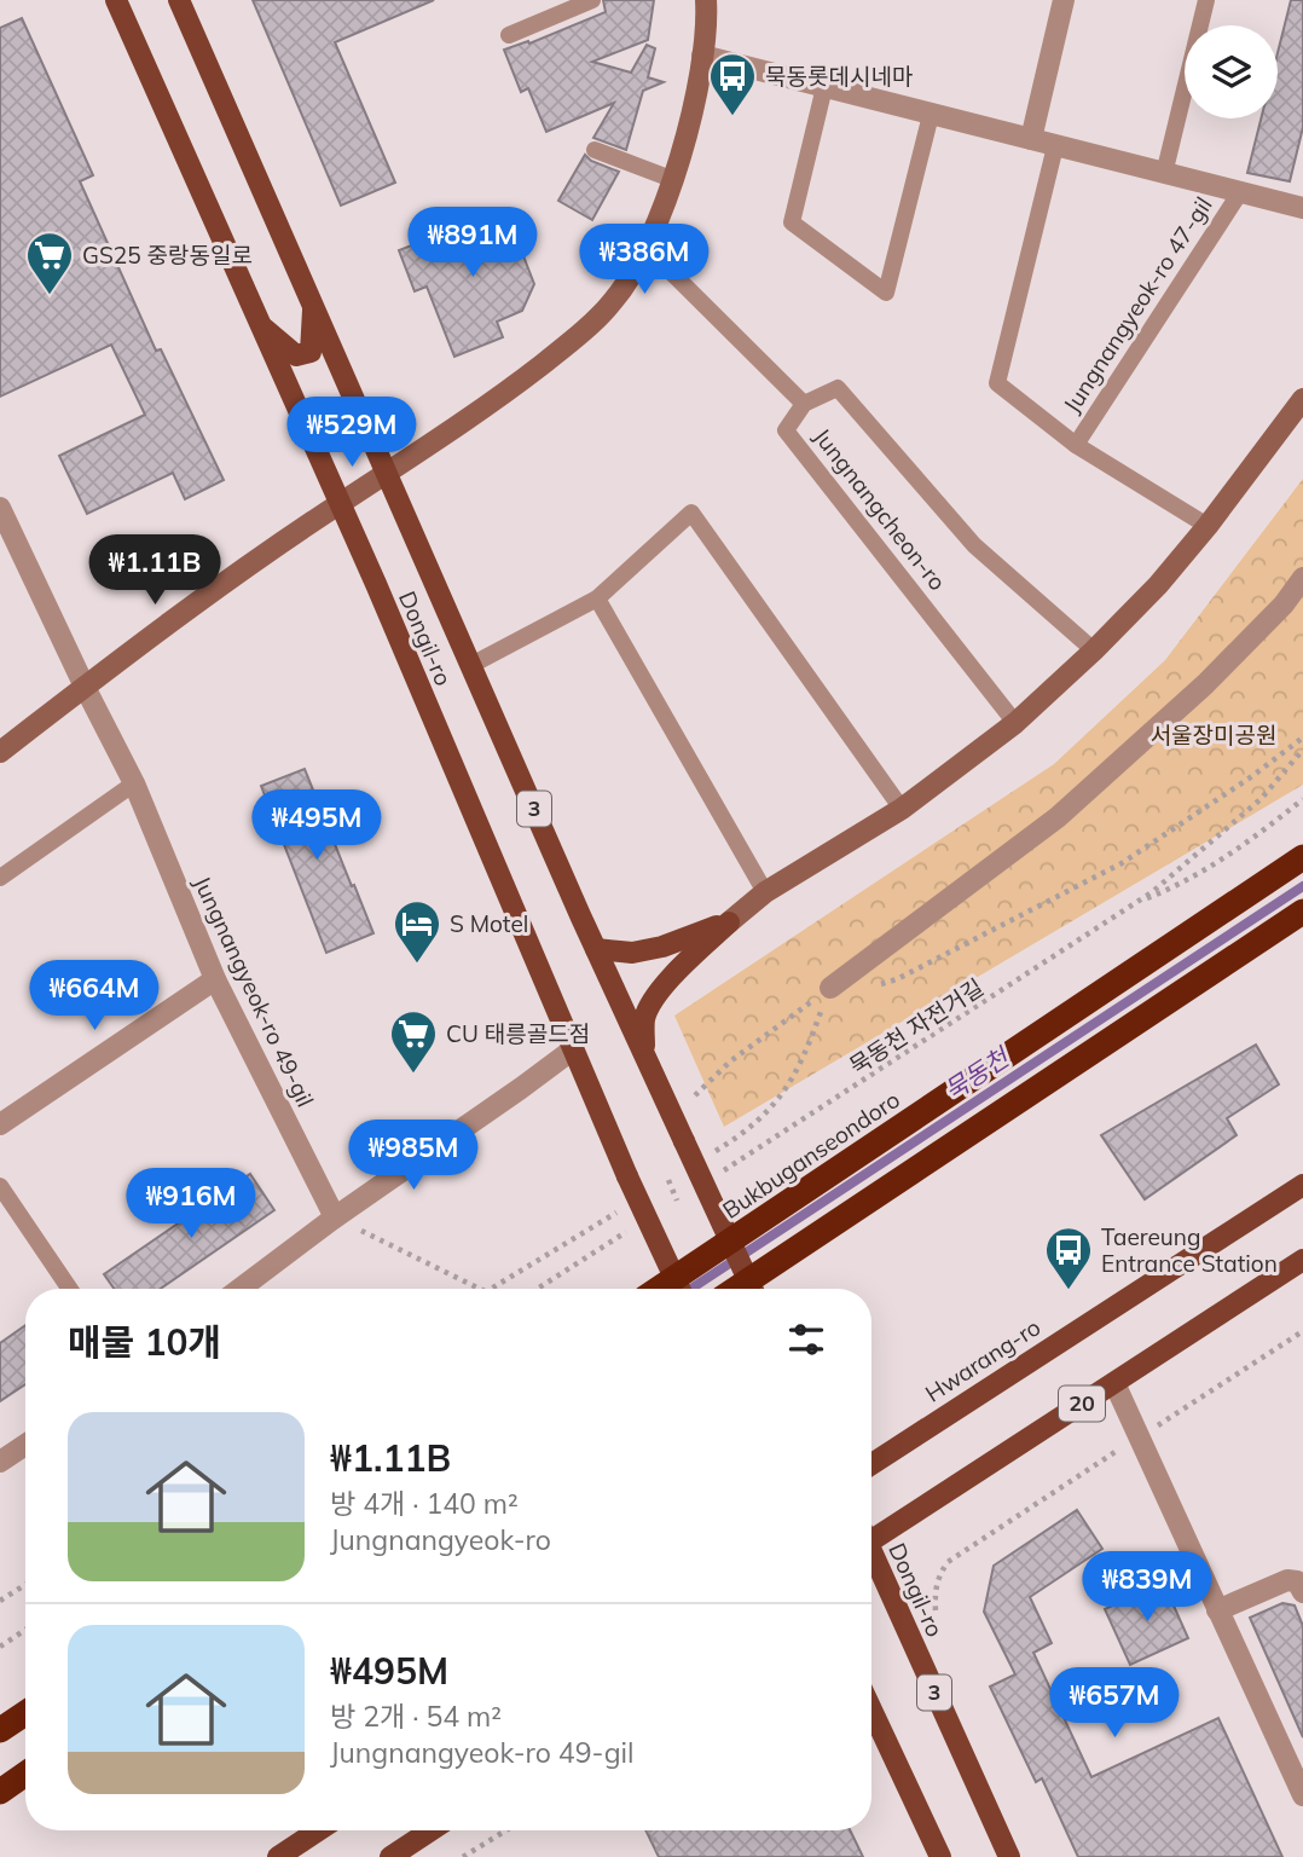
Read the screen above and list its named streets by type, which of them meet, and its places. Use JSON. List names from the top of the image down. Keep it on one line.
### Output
{"streets":{"highway":["Bukbuganseondoro"],"main road":["Dongil-ro","3","Hwarang-ro","20"],"street":["Jungnangyeok-ro 47-gil","Jungnangyeok-ro 49-gil"],"lane":["Jungnangcheon-ro"],"path":["묵동천 자전거길"]},"water":["묵동천"],"parks":["서울장미공원"],"places":{"bus stop":["묵동롯데시네마","Taereung Entrance Station"],"supermarket":["GS25 중랑동일로","CU 태릉골드점"],"hotel":["S Motel"]},"page":{"price":["₩891M","₩386M","₩529M","₩1.11B","₩495M","₩664M","₩985M","₩916M","₩839M","₩657M"],"heading":"매물 10개","list":[{"name":"₩1.11B","note":"방 4개 · 140 m² · Jungnangyeok-ro"},{"name":"₩495M","note":"방 2개 · 54 m² · Jungnangyeok-ro 49-gil"}]}}
